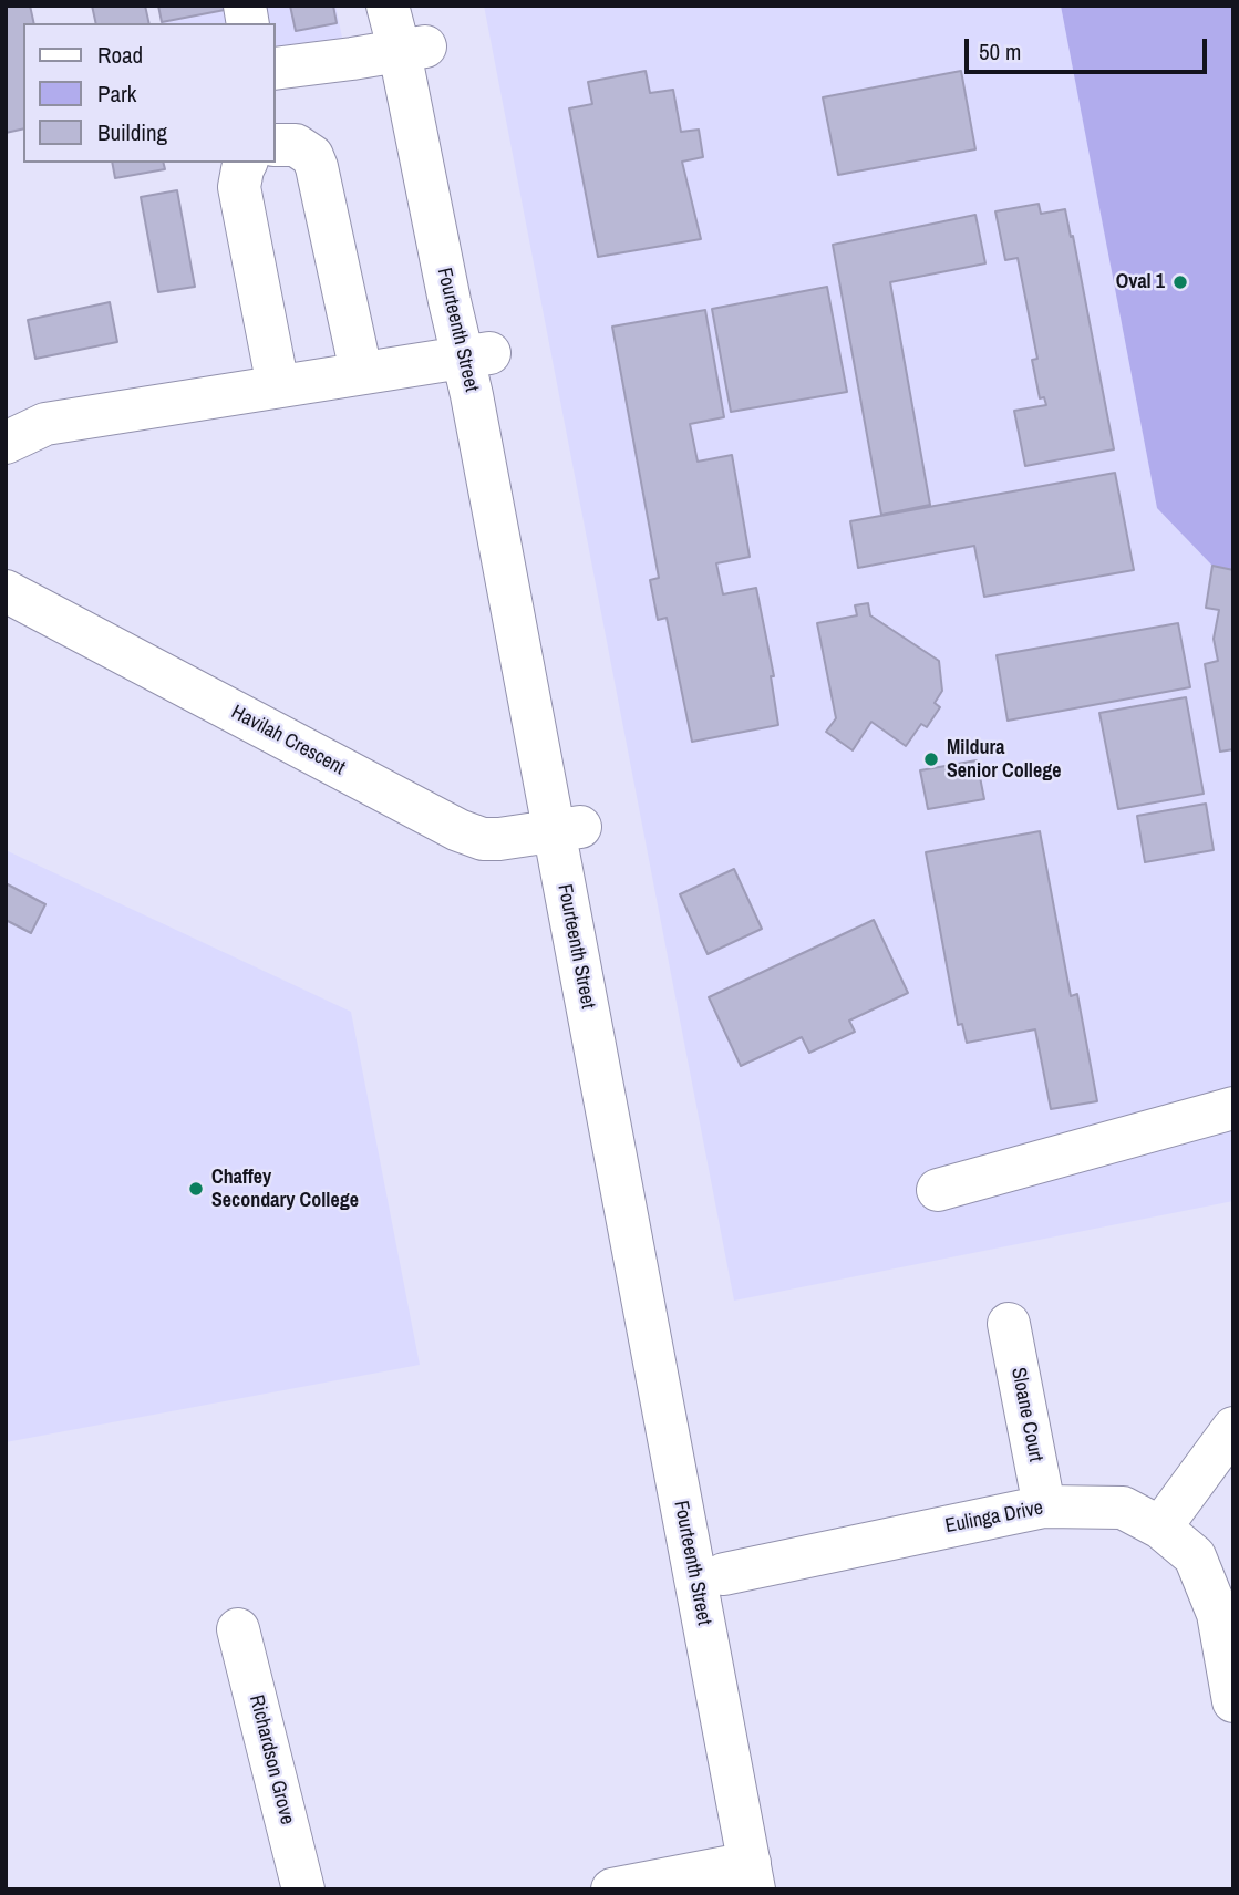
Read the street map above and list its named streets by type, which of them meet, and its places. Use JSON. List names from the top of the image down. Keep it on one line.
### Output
{"streets":{"street":["Fourteenth Street","Havilah Crescent","Sloane Court","Eulinga Drive","Richardson Grove"]},"crossings":[["Fourteenth Street","Havilah Crescent"],["Fourteenth Street","Eulinga Drive"],["Sloane Court","Eulinga Drive"]],"places":["Oval 1","Mildura Senior College","Chaffey Secondary College"],"legend":["Road","Park","Building"],"scale_bar":"50 m"}
